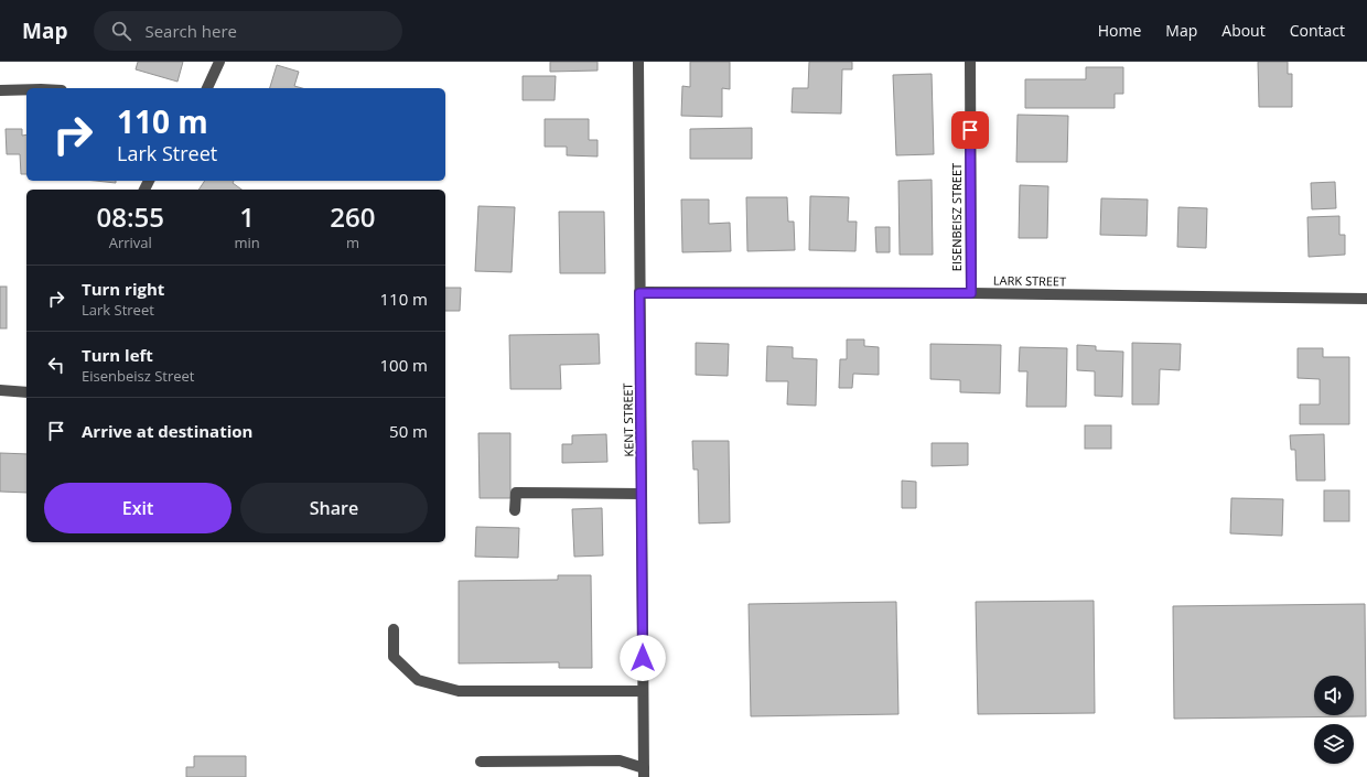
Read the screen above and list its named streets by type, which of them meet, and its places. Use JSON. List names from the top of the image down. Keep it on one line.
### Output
{"streets":{"street":["EISENBEISZ STREET","LARK STREET","KENT STREET"]},"crossings":[["EISENBEISZ STREET","LARK STREET"],["LARK STREET","KENT STREET"]],"page":{"header":"Map","search":"Search here","nav":["Home","Map","About","Contact"],"turn":["110 m","Lark Street"],"eta":["08:55","Arrival","1","min","260","m"],"list":[{"name":"Turn right","note":"Lark Street","value":"110 m"},{"name":"Turn left","note":"Eisenbeisz Street","value":"100 m"},{"name":"Arrive at destination","value":"50 m"}],"buttons":["Exit","Share"]}}
